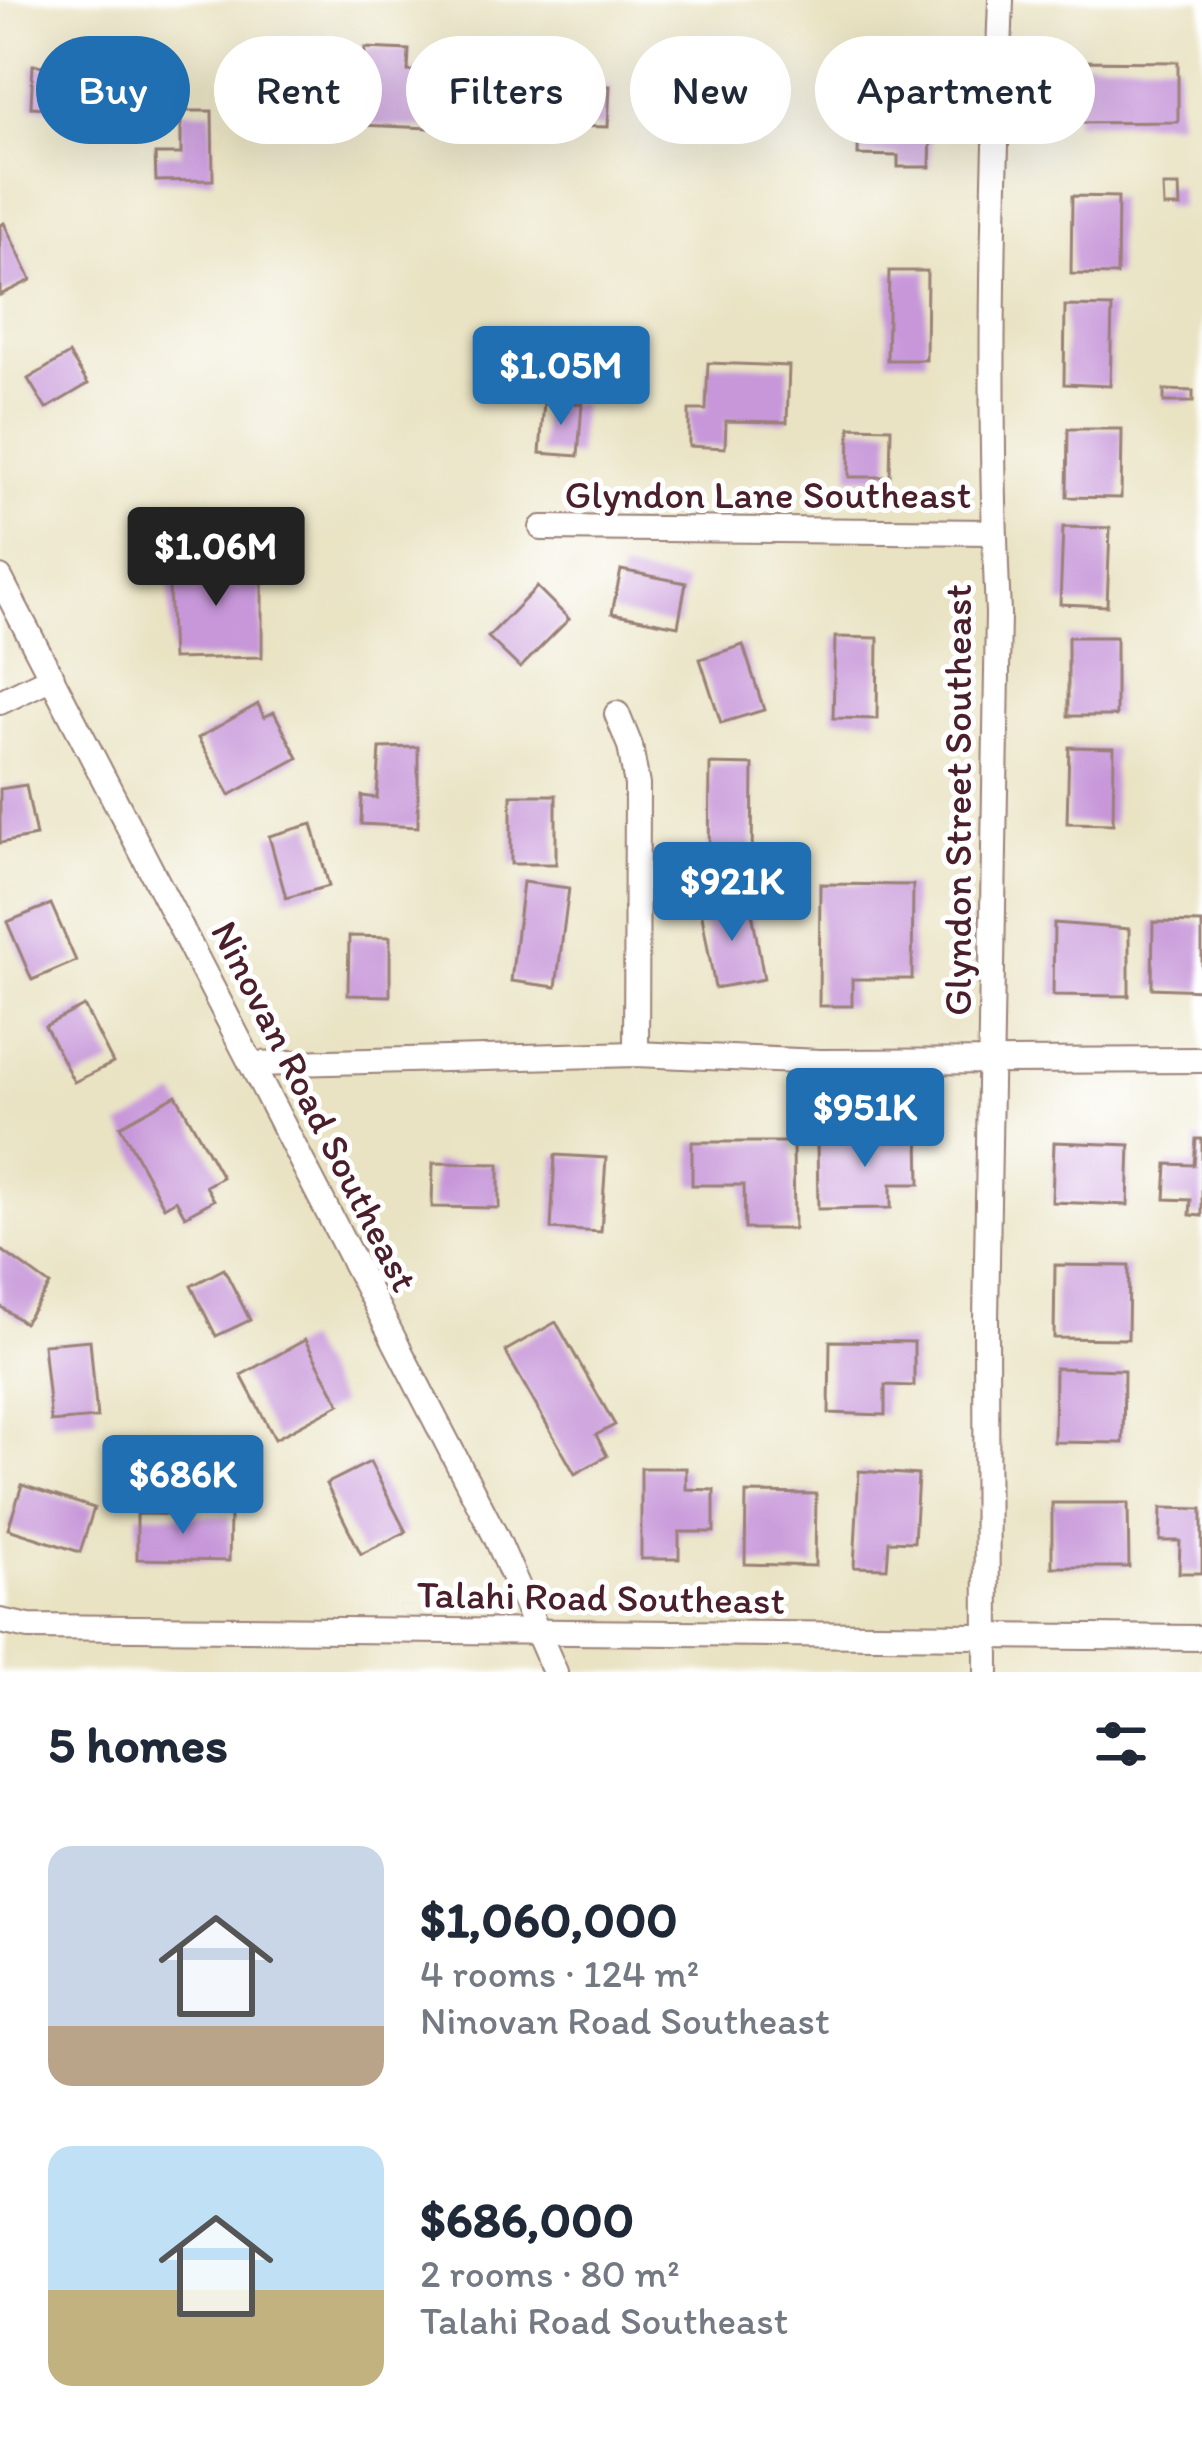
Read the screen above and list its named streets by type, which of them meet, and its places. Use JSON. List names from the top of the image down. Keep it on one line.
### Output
{"streets":{"street":["Glyndon Lane Southeast","Glyndon Street Southeast","Ninovan Road Southeast","Talahi Road Southeast"]},"crossings":[["Glyndon Lane Southeast","Glyndon Street Southeast"],["Glyndon Street Southeast","Talahi Road Southeast"],["Ninovan Road Southeast","Talahi Road Southeast"]],"page":{"chip":["Buy","Rent","Filters","New","Apartment"],"price":["$1.05M","$1.06M","$921K","$951K","$686K"],"heading":"5 homes","list":[{"name":"$1,060,000","note":"4 rooms · 124 m² · Ninovan Road Southeast"},{"name":"$686,000","note":"2 rooms · 80 m² · Talahi Road Southeast"}]}}
